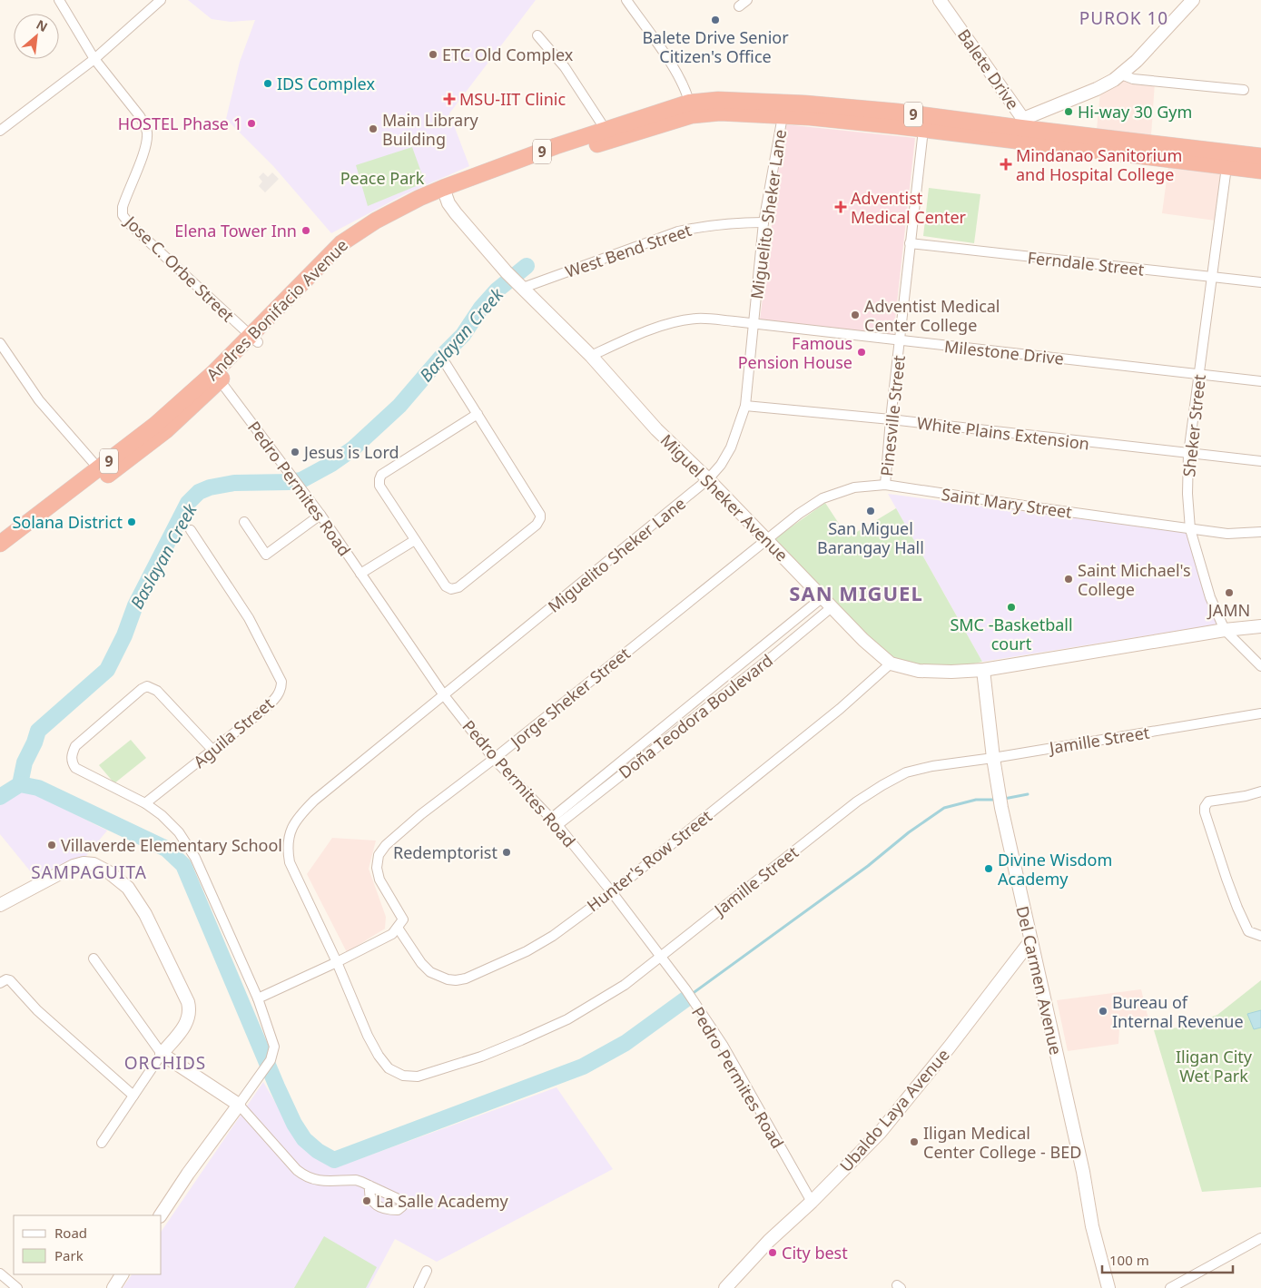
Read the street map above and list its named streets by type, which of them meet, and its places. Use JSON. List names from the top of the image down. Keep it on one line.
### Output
{"streets":{"highway":["9","Andres Bonifacio Avenue"],"street":["Balete Drive","Miguelito Sheker Lane","West Bend Street","Ferndale Street","Jose C. Orbe Street","Milestone Drive","Pinesville Street","Sheker Street","White Plains Extension","Pedro Permites Road","Miguel Sheker Avenue","Saint Mary Street","Jorge Sheker Street","Doña Teodora Boulevard","Aguila Street","Jamille Street","Hunter's Row Street","Del Carmen Avenue","Ubaldo Laya Avenue"]},"crossings":[["Balete Drive","Andres Bonifacio Avenue"],["Miguelito Sheker Lane","West Bend Street"],["Miguelito Sheker Lane","Andres Bonifacio Avenue"],["Miguelito Sheker Lane","Milestone Drive"],["Miguelito Sheker Lane","White Plains Extension"],["Miguelito Sheker Lane","Pedro Permites Road"],["Miguelito Sheker Lane","Miguel Sheker Avenue"],["Miguelito Sheker Lane","Jamille Street"],["West Bend Street","Miguel Sheker Avenue"],["Ferndale Street","Pinesville Street"],["Ferndale Street","Sheker Street"],["Jose C. Orbe Street","Andres Bonifacio Avenue"],["Andres Bonifacio Avenue","Pinesville Street"],["Andres Bonifacio Avenue","Sheker Street"],["Andres Bonifacio Avenue","Pedro Permites Road"],["Andres Bonifacio Avenue","Miguel Sheker Avenue"],["Milestone Drive","Pinesville Street"],["Milestone Drive","Sheker Street"],["Milestone Drive","Miguel Sheker Avenue"],["Pinesville Street","White Plains Extension"],["Pinesville Street","Saint Mary Street"],["Sheker Street","White Plains Extension"],["Sheker Street","Miguel Sheker Avenue"],["Sheker Street","Saint Mary Street"],["Pedro Permites Road","Jorge Sheker Street"],["Pedro Permites Road","Doña Teodora Boulevard"],["Pedro Permites Road","Jamille Street"],["Pedro Permites Road","Hunter's Row Street"],["Pedro Permites Road","Ubaldo Laya Avenue"],["Miguel Sheker Avenue","Saint Mary Street"],["Miguel Sheker Avenue","Jorge Sheker Street"],["Miguel Sheker Avenue","Doña Teodora Boulevard"],["Miguel Sheker Avenue","Hunter's Row Street"],["Miguel Sheker Avenue","Del Carmen Avenue"],["Saint Mary Street","Jorge Sheker Street"],["Jorge Sheker Street","Hunter's Row Street"],["Jamille Street","Del Carmen Avenue"],["Del Carmen Avenue","Ubaldo Laya Avenue"]],"districts":["PUROK 10","SAN MIGUEL","SAMPAGUITA","ORCHIDS"],"water":["Baslayan Creek"],"parks":["Peace Park","Iligan City Wet Park"],"places":{"other":["Balete Drive Senior Citizen's Office","ETC Old Complex","IDS Complex","Hi-way 30 Gym","HOSTEL Phase 1","Main Library Building","Elena Tower Inn","Adventist Medical Center College","Famous Pension House","Jesus is Lord","San Miguel Barangay Hall","Solana District","Saint Michael's College","JAMN","SMC -Basketball court","Villaverde Elementary School","Redemptorist","Divine Wisdom Academy","Bureau of Internal Revenue","Iligan Medical Center College - BED","La Salle Academy","City best"],"health":["MSU-IIT Clinic","Mindanao Sanitorium and Hospital College","Adventist Medical Center"]},"legend":["Road","Park"],"scale_bar":"100 m","north":"top right"}
